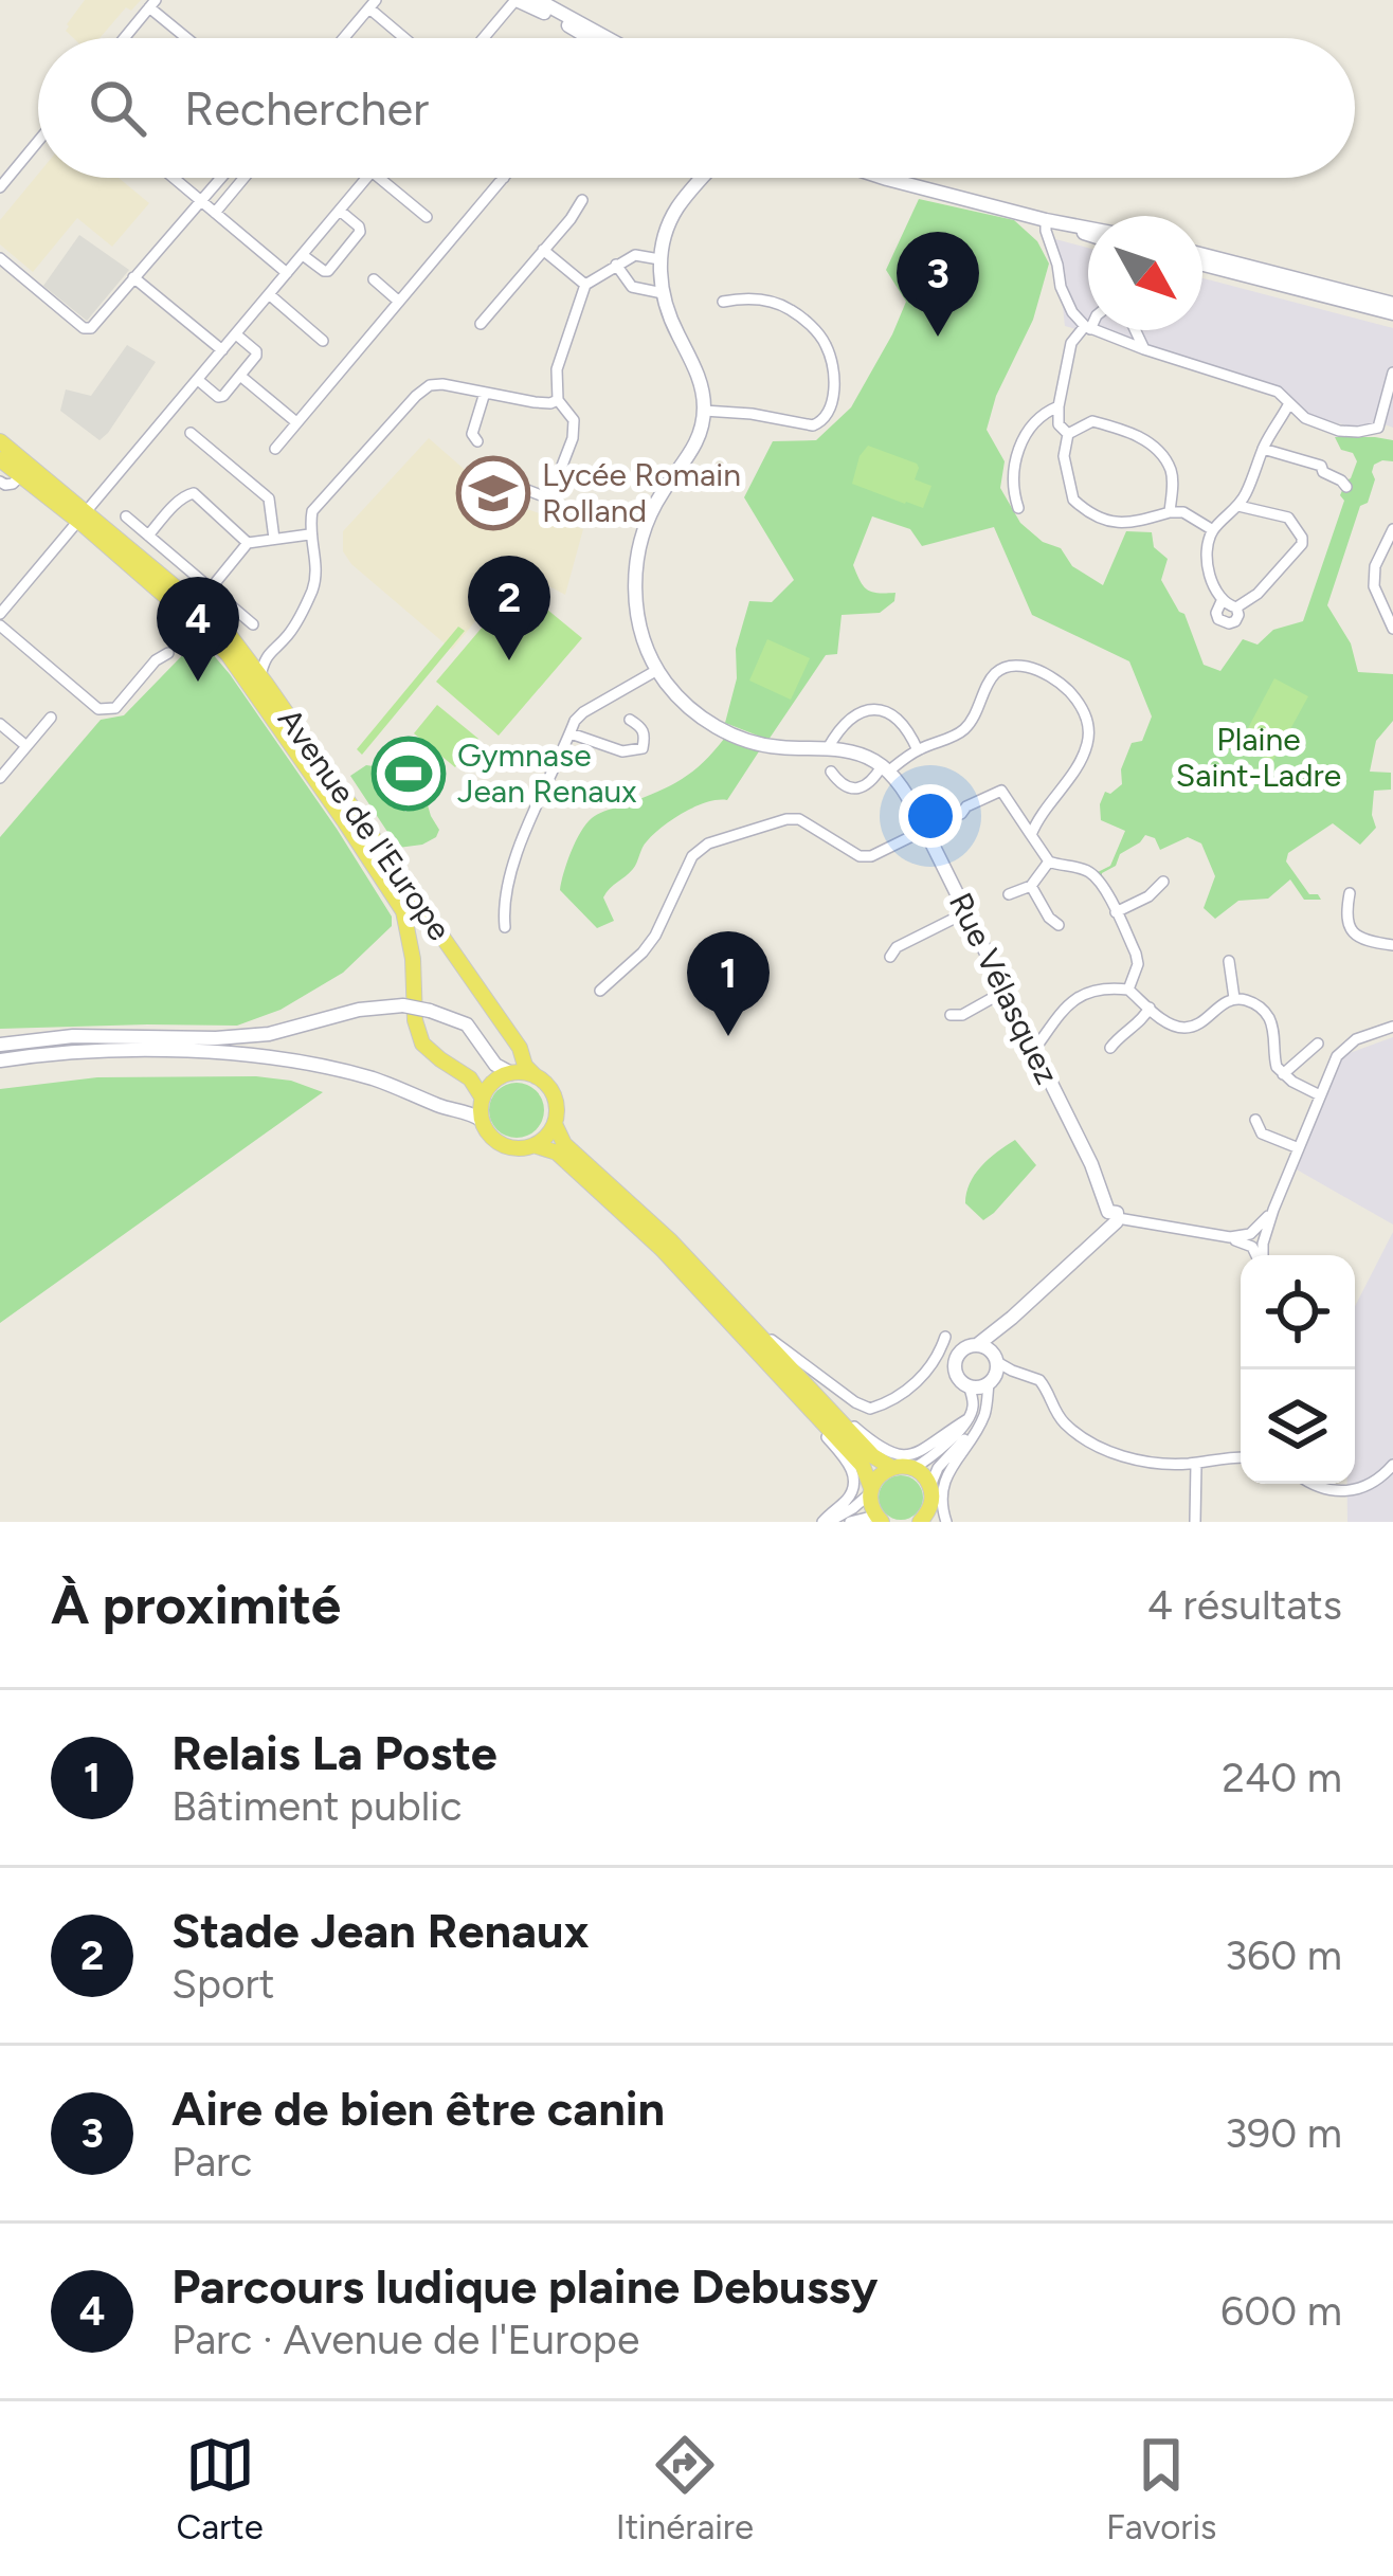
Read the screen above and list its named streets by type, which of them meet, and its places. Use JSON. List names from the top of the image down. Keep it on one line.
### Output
{"streets":{"main road":["Avenue de l'Europe","Rue Vélasquez"]},"parks":["Plaine Saint-Ladre"],"places":{"school or university":["Lycée Romain Rolland"],"sports":["Gymnase Jean Renaux"]},"north":"bottom right","page":{"search":"Rechercher","pins":["3","2","4","1"],"heading":["À proximité","4 résultats"],"list":[{"mark":"1","name":"Relais La Poste","note":"Bâtiment public","value":"240 m"},{"mark":"2","name":"Stade Jean Renaux","note":"Sport","value":"360 m"},{"mark":"3","name":"Aire de bien être canin","note":"Parc","value":"390 m"},{"mark":"4","name":"Parcours ludique plaine Debussy","note":"Parc · Avenue de l'Europe","value":"600 m"}],"nav":["Carte","Itinéraire","Favoris"]}}
